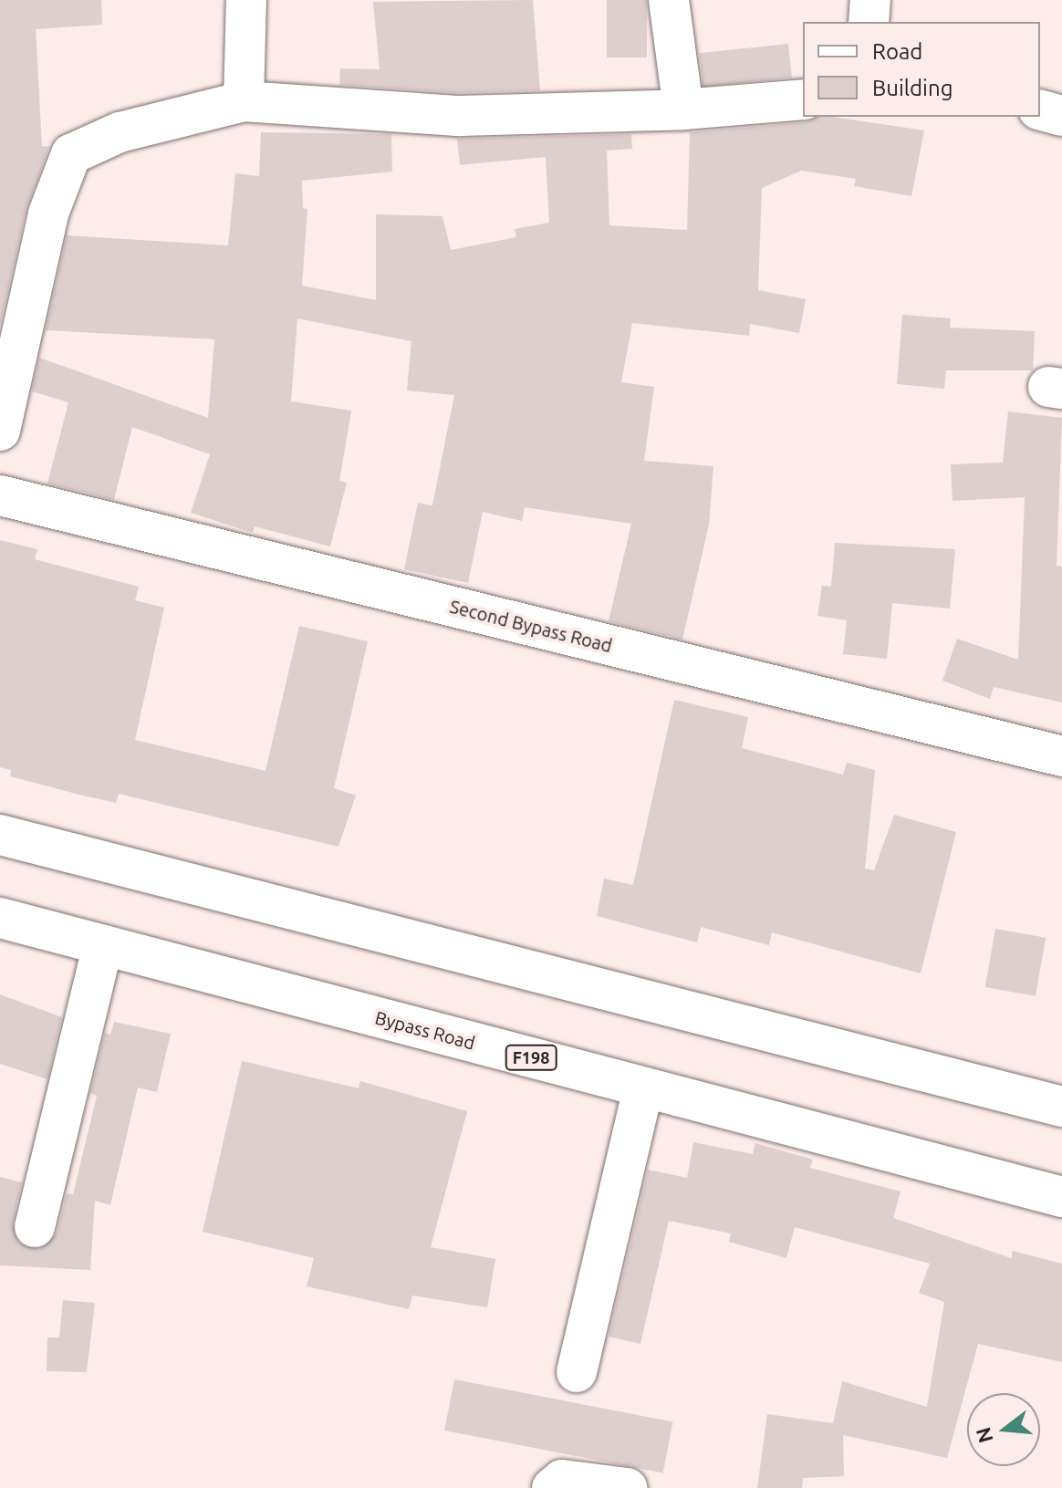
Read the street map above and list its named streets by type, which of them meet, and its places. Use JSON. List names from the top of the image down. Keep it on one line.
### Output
{"streets":{"street":["Second Bypass Road","Bypass Road","F198"]},"legend":["Road","Building"],"north":"left"}
